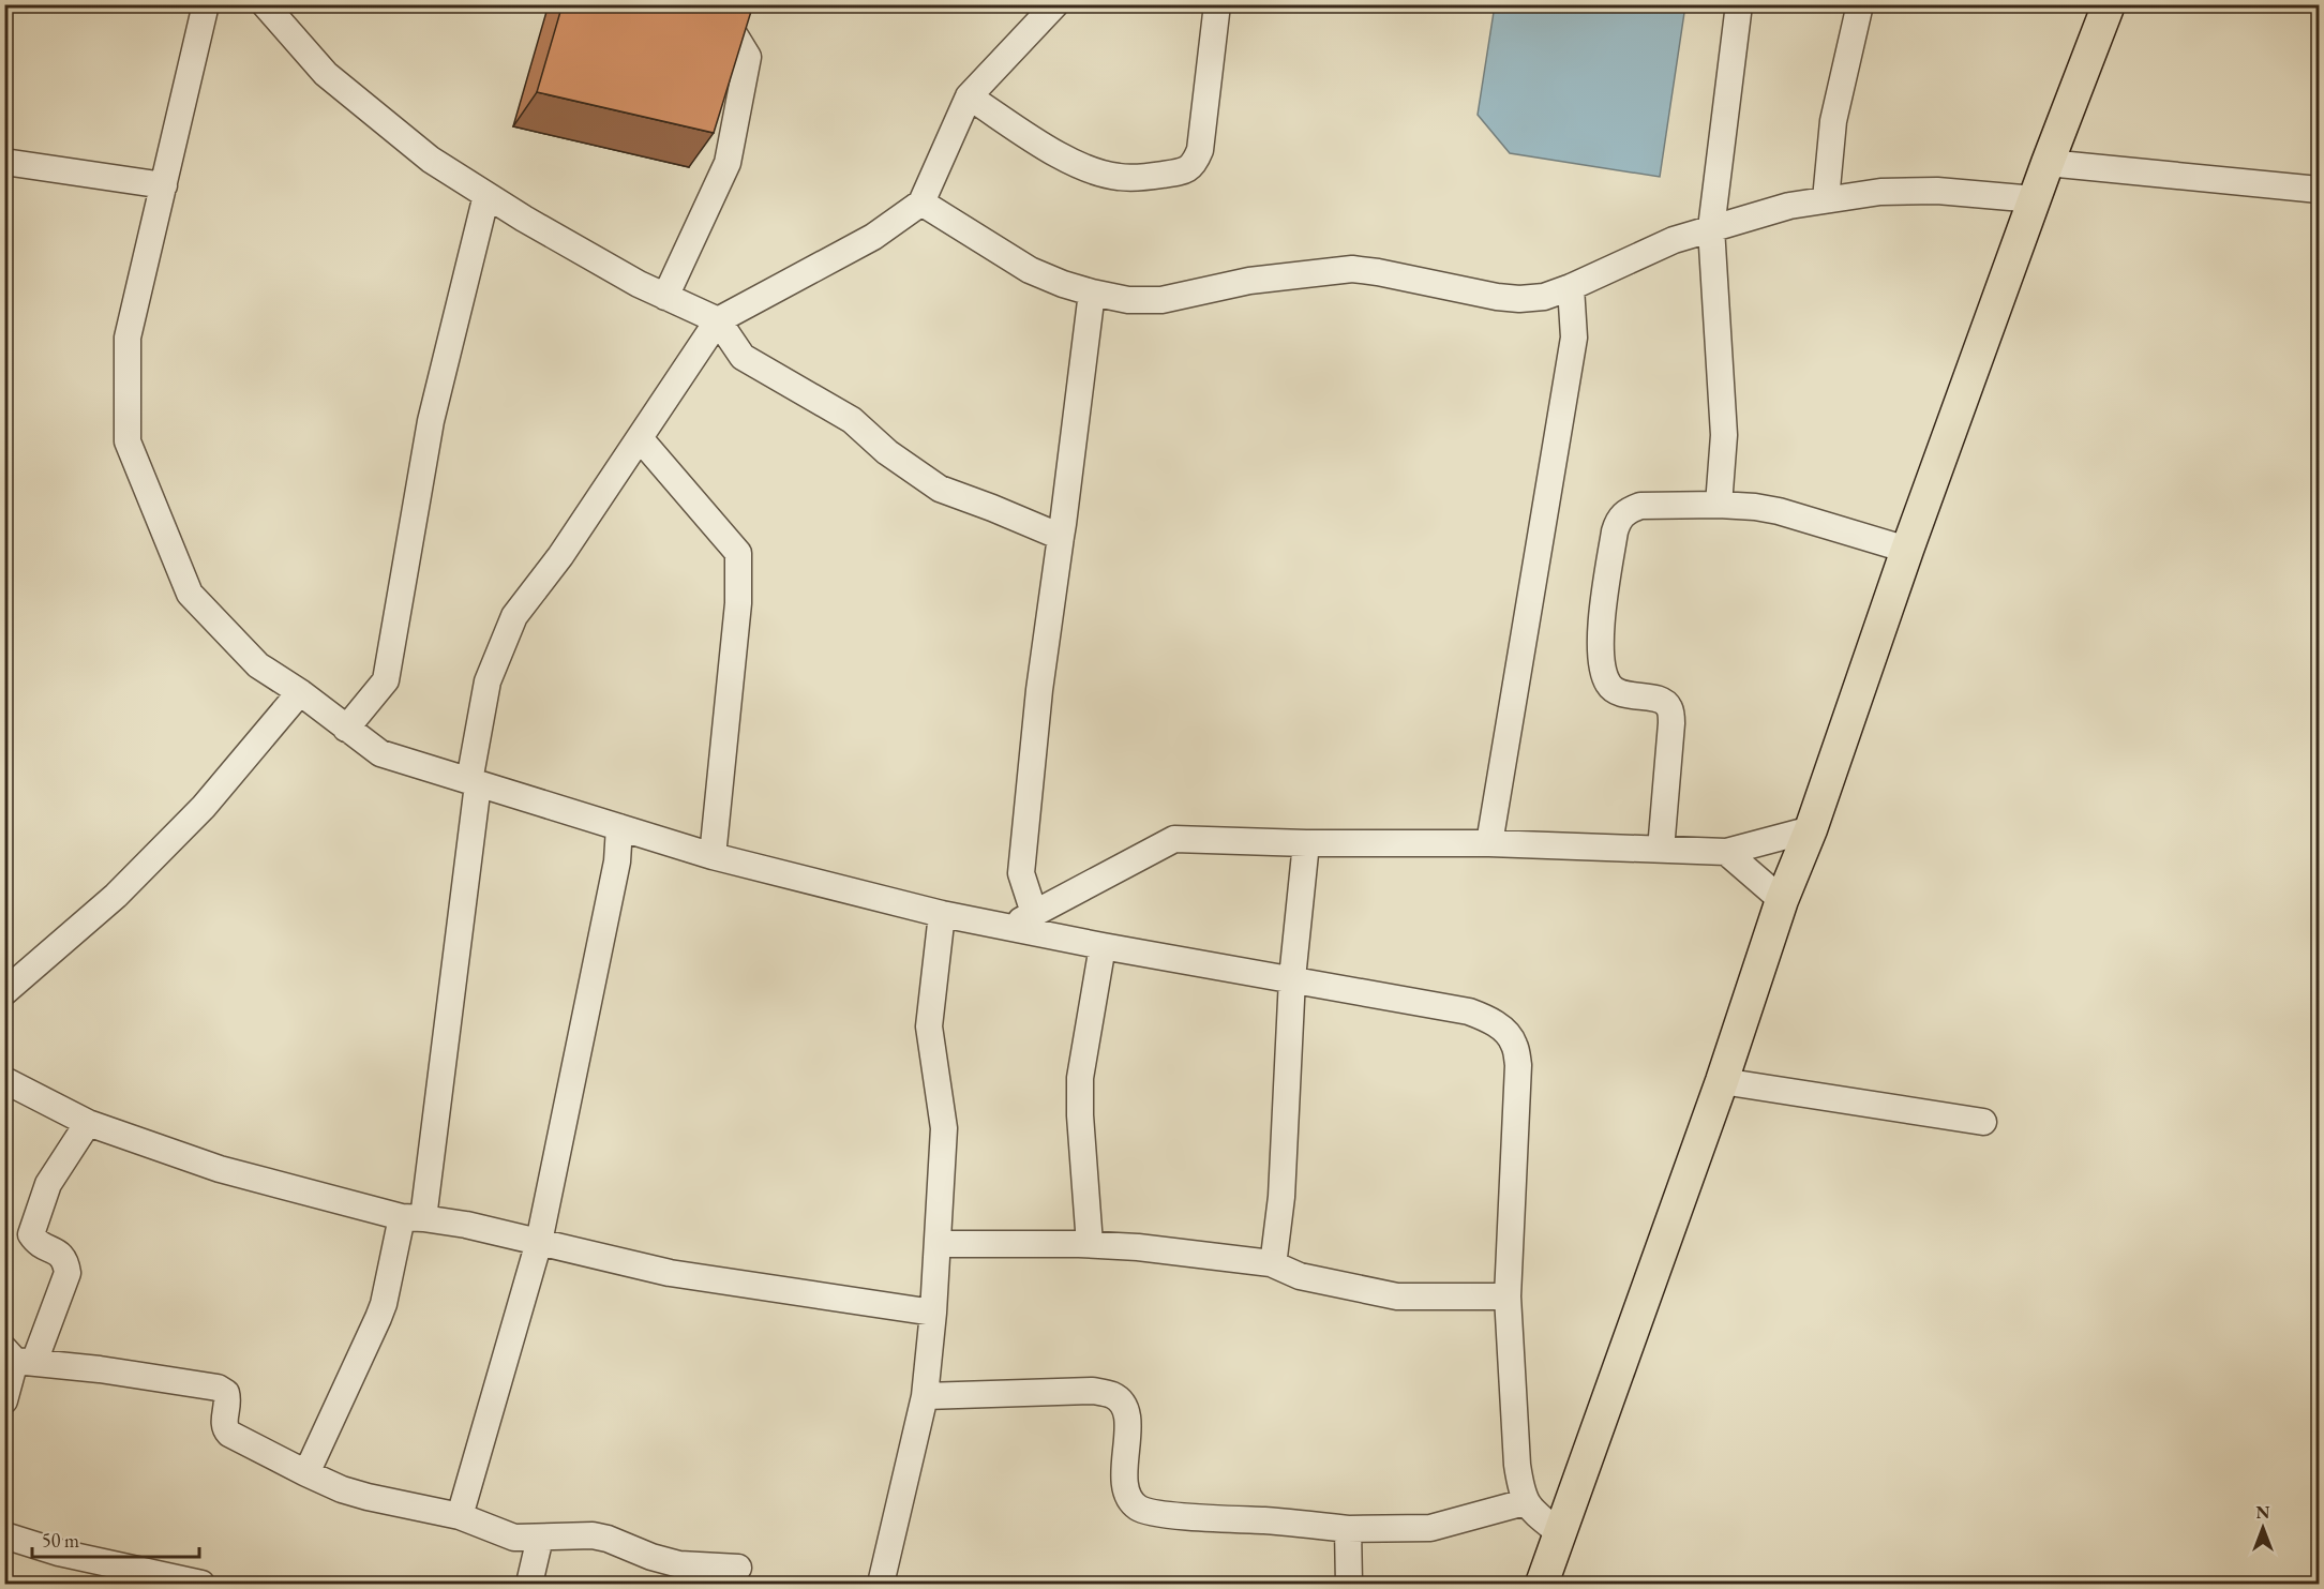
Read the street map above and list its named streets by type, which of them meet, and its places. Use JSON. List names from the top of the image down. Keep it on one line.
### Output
{"scale_bar":"50 m","north":"top"}
